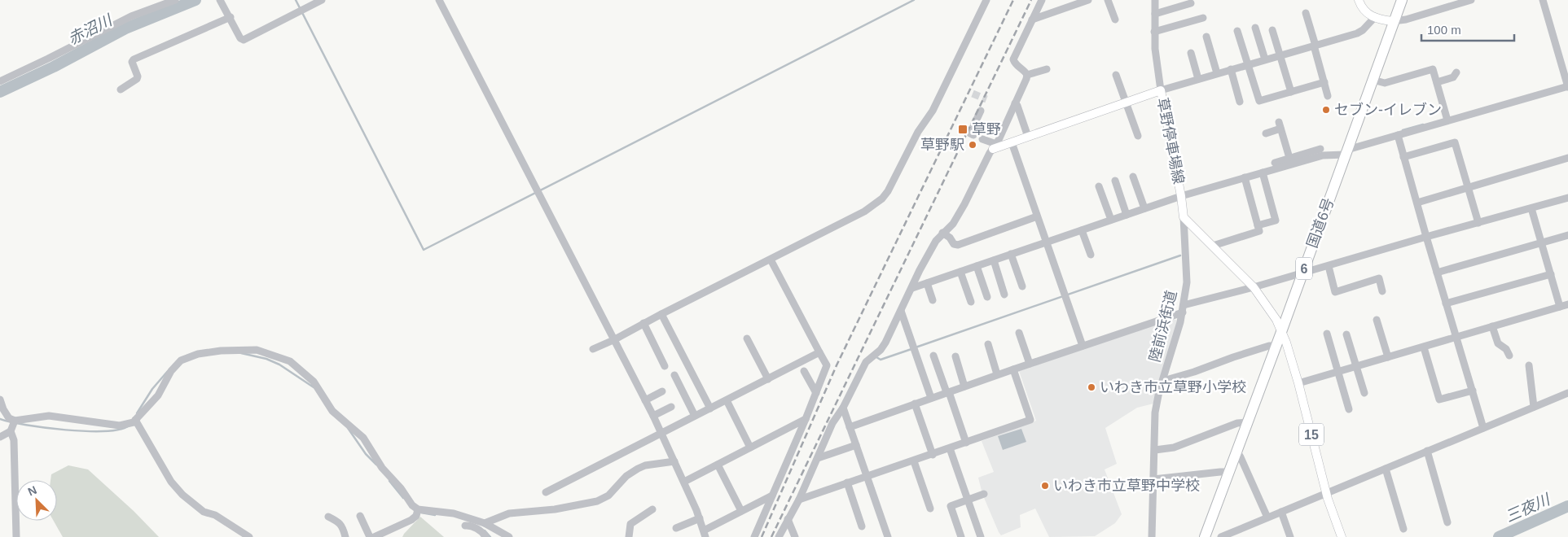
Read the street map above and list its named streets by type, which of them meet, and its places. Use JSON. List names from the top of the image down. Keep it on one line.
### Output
{"streets":{"highway":["国道6号","6"],"main road":["草野停車場線","15"],"street":["陸前浜街道"]},"crossings":[["草野停車場線","陸前浜街道"],["国道6号","15"]],"water":["赤沼川","三夜川"],"places":{"other":["セブン-イレブン","草野駅","いわき市立草野小学校","いわき市立草野中学校"],"transit":["草野"]},"scale_bar":"100 m","north":"top left"}
